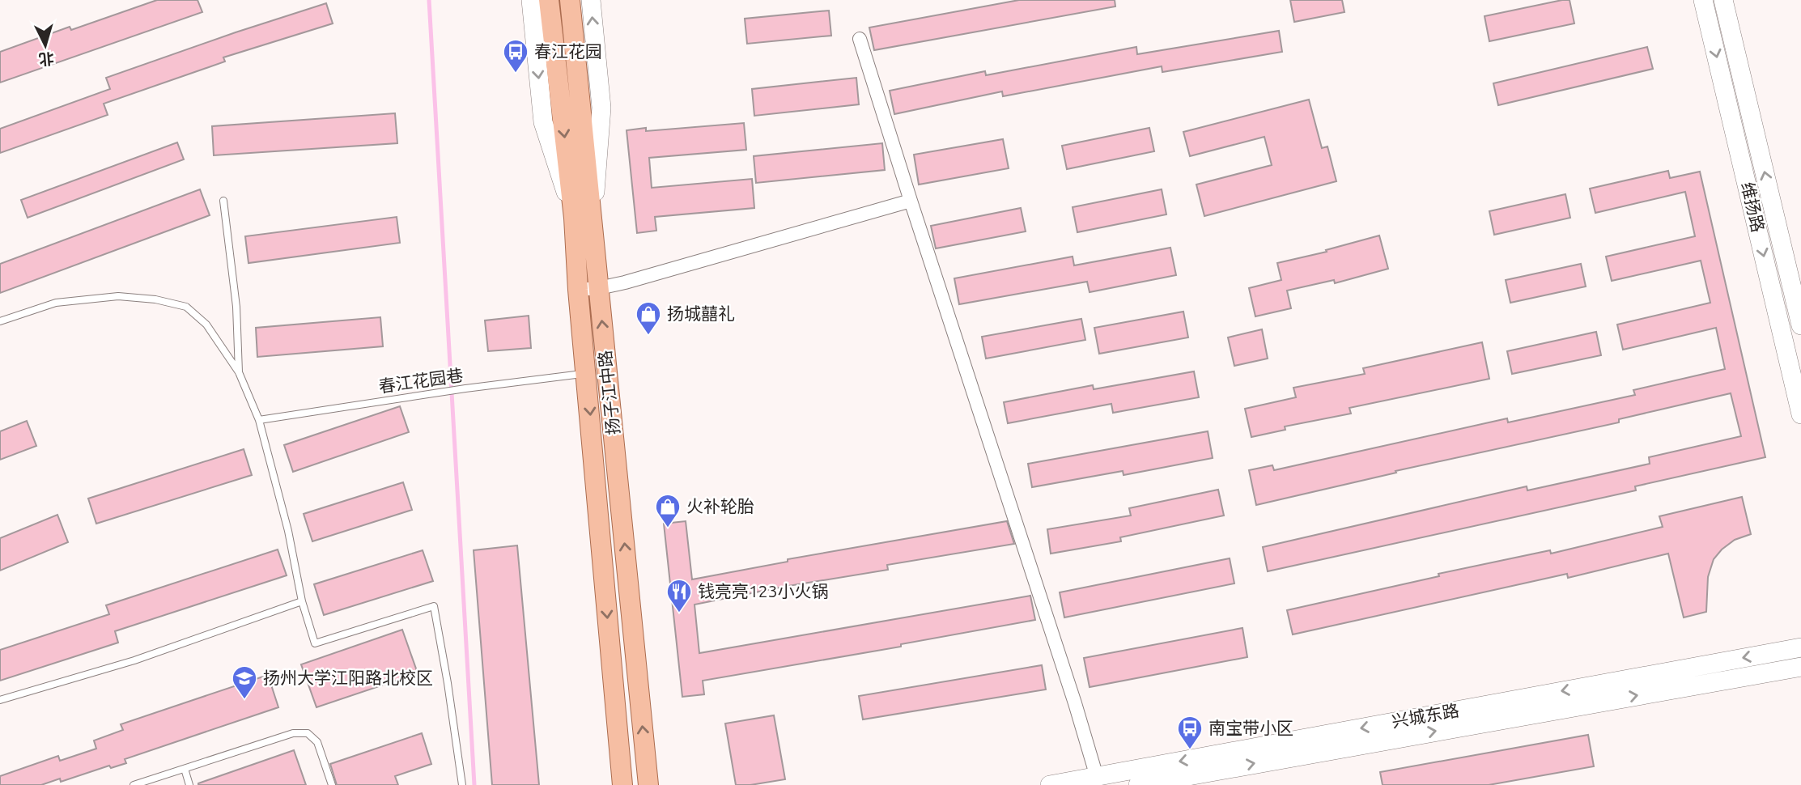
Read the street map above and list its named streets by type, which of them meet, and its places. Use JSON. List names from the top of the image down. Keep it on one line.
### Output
{"streets":{"main road":["扬子江中路"],"street":["维扬路","兴城东路"],"lane":["春江花园巷"]},"crossings":[["春江花园巷","扬子江中路"]],"places":{"bus stop":["春江花园","南宝带小区"],"shop":["扬城囍礼","火补轮胎"],"restaurant":["钱亮亮123小火锅"],"school or university":["扬州大学江阳路北校区"]},"north":"bottom"}
